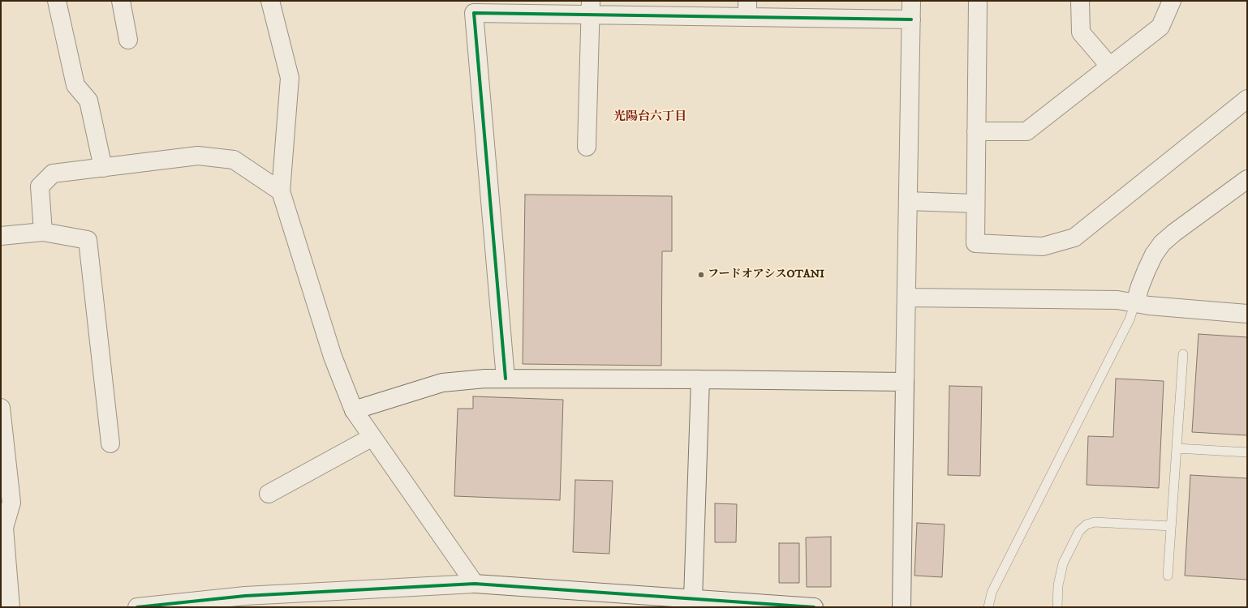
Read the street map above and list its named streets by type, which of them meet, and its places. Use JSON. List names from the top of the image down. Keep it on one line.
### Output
{"districts":["光陽台六丁目"],"places":["フードオアシスOTANI"]}
